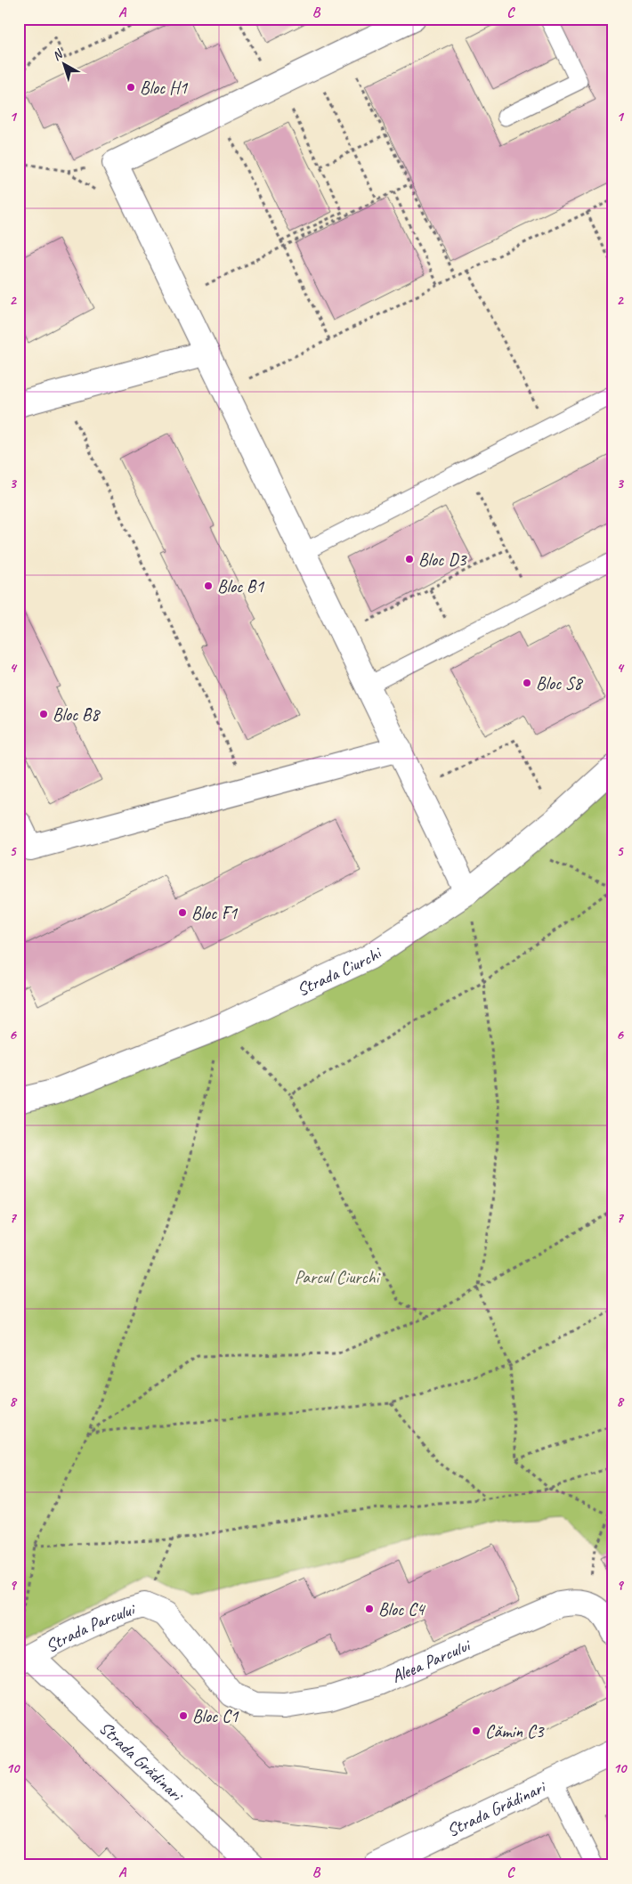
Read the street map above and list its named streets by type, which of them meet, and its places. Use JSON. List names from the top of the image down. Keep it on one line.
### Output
{"streets":{"street":["Strada Ciurchi","Strada Parcului","Aleea Parcului","Strada Grădinari"]},"crossings":[["Strada Parcului","Aleea Parcului"],["Strada Parcului","Strada Grădinari"]],"parks":["Parcul Ciurchi"],"places":["Bloc H1","Bloc D3","Bloc B1","Bloc S8","Bloc B8","Bloc F1","Bloc C4","Bloc C1","Cămin C3"],"north":"top left","grid":{"columns":["A","B","C"],"rows":["1","2","3","4","5","6","7","8","9","10"]}}
